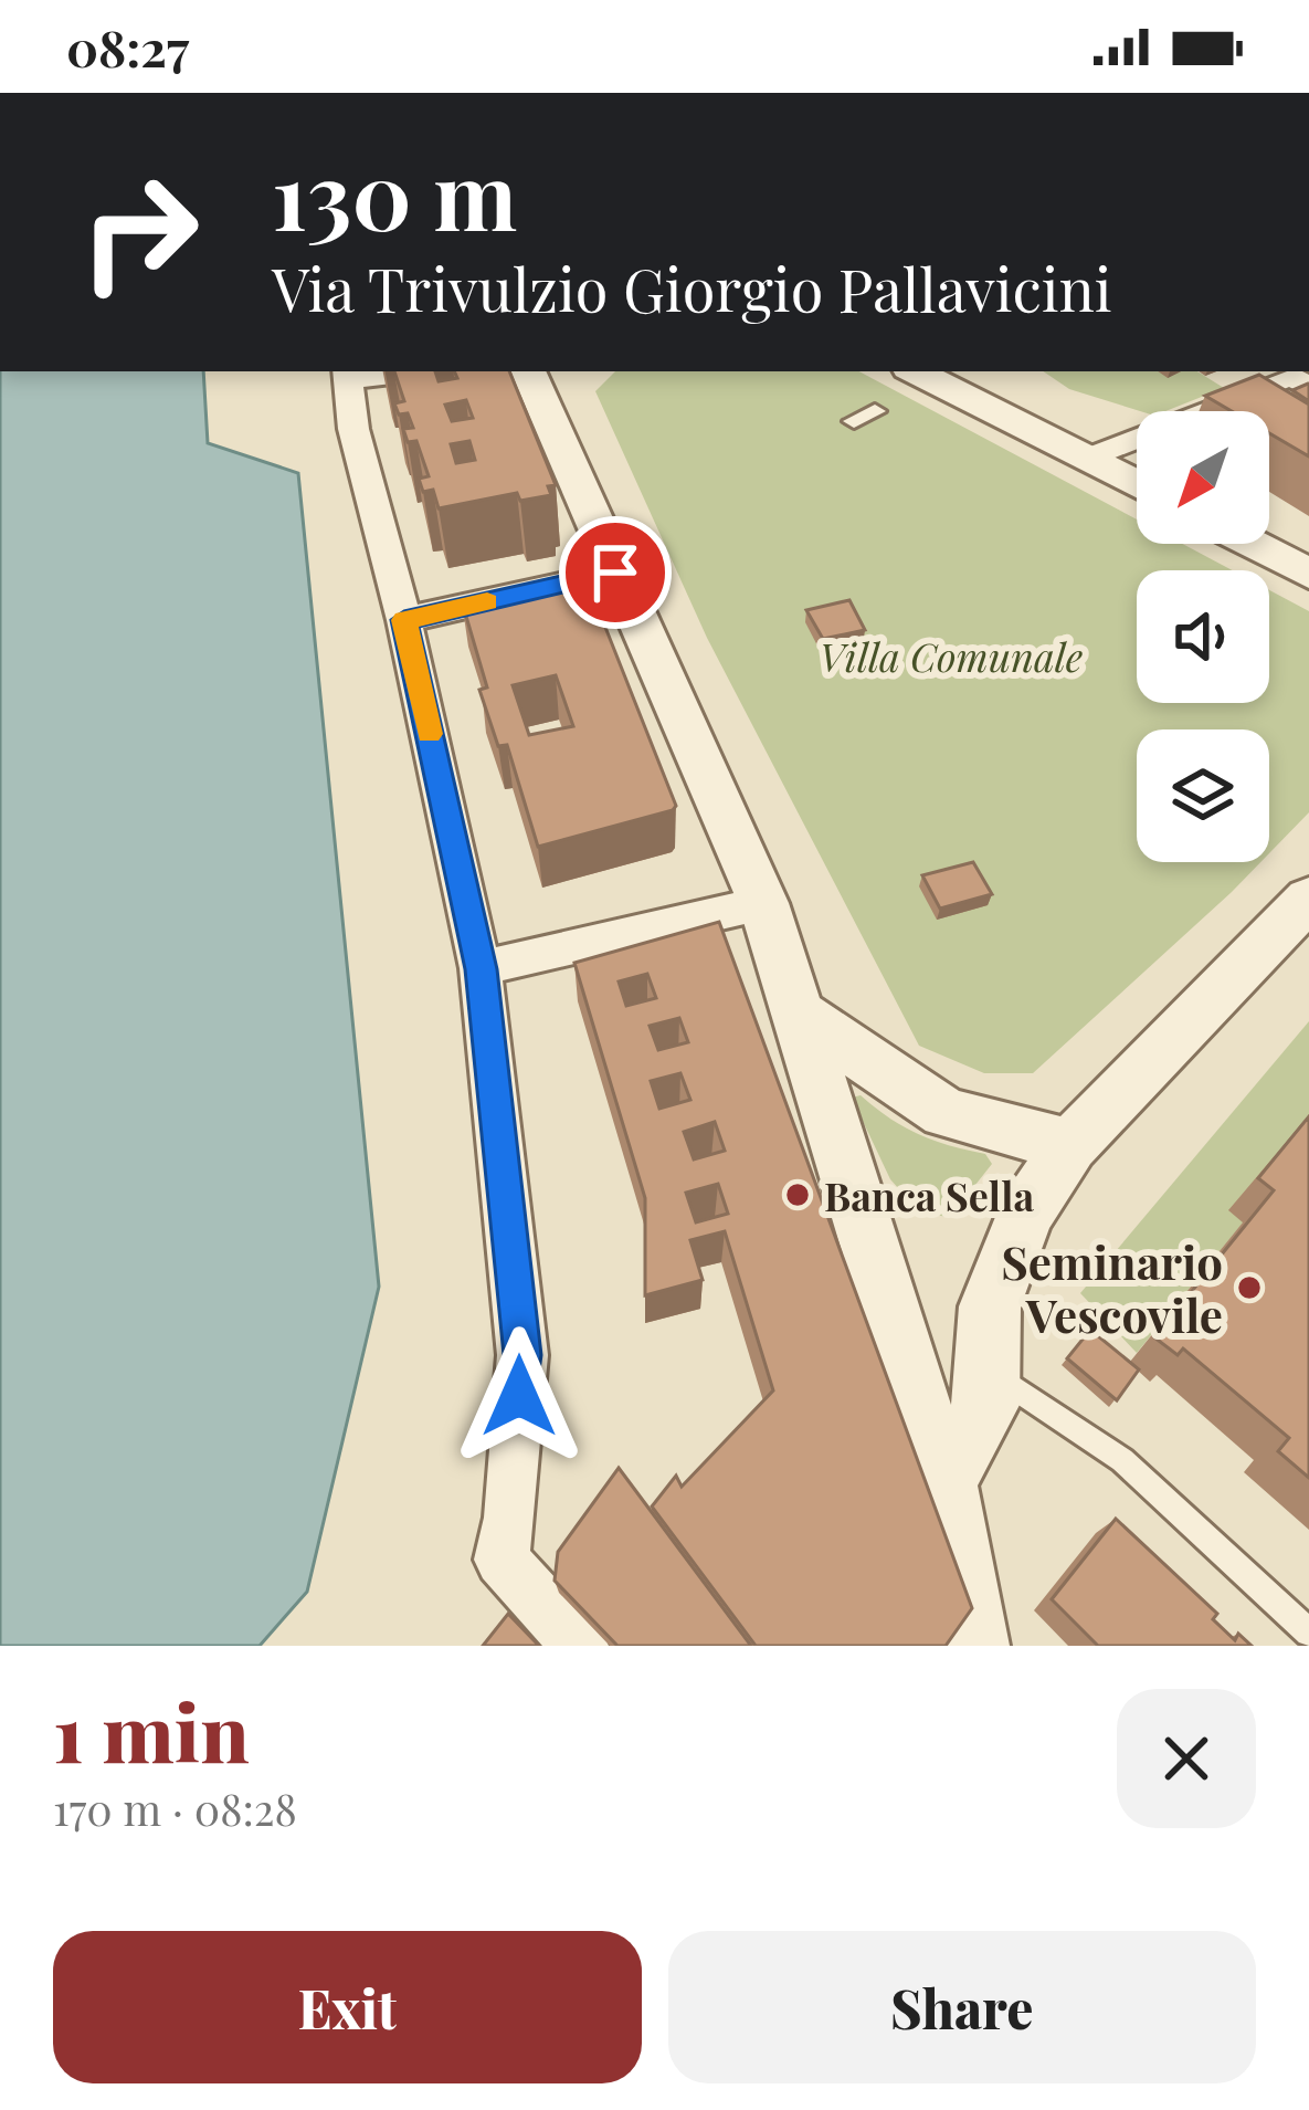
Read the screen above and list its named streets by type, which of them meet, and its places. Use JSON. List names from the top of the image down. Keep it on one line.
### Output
{"parks":["Villa Comunale"],"places":["Banca Sella","Seminario Vescovile"],"north":"bottom left","page":{"status":"08:27","turn":["130 m","Via Trivulzio Giorgio Pallavicini"],"heading":["1 min","170 m · 08:28"],"buttons":["Exit","Share"]}}
